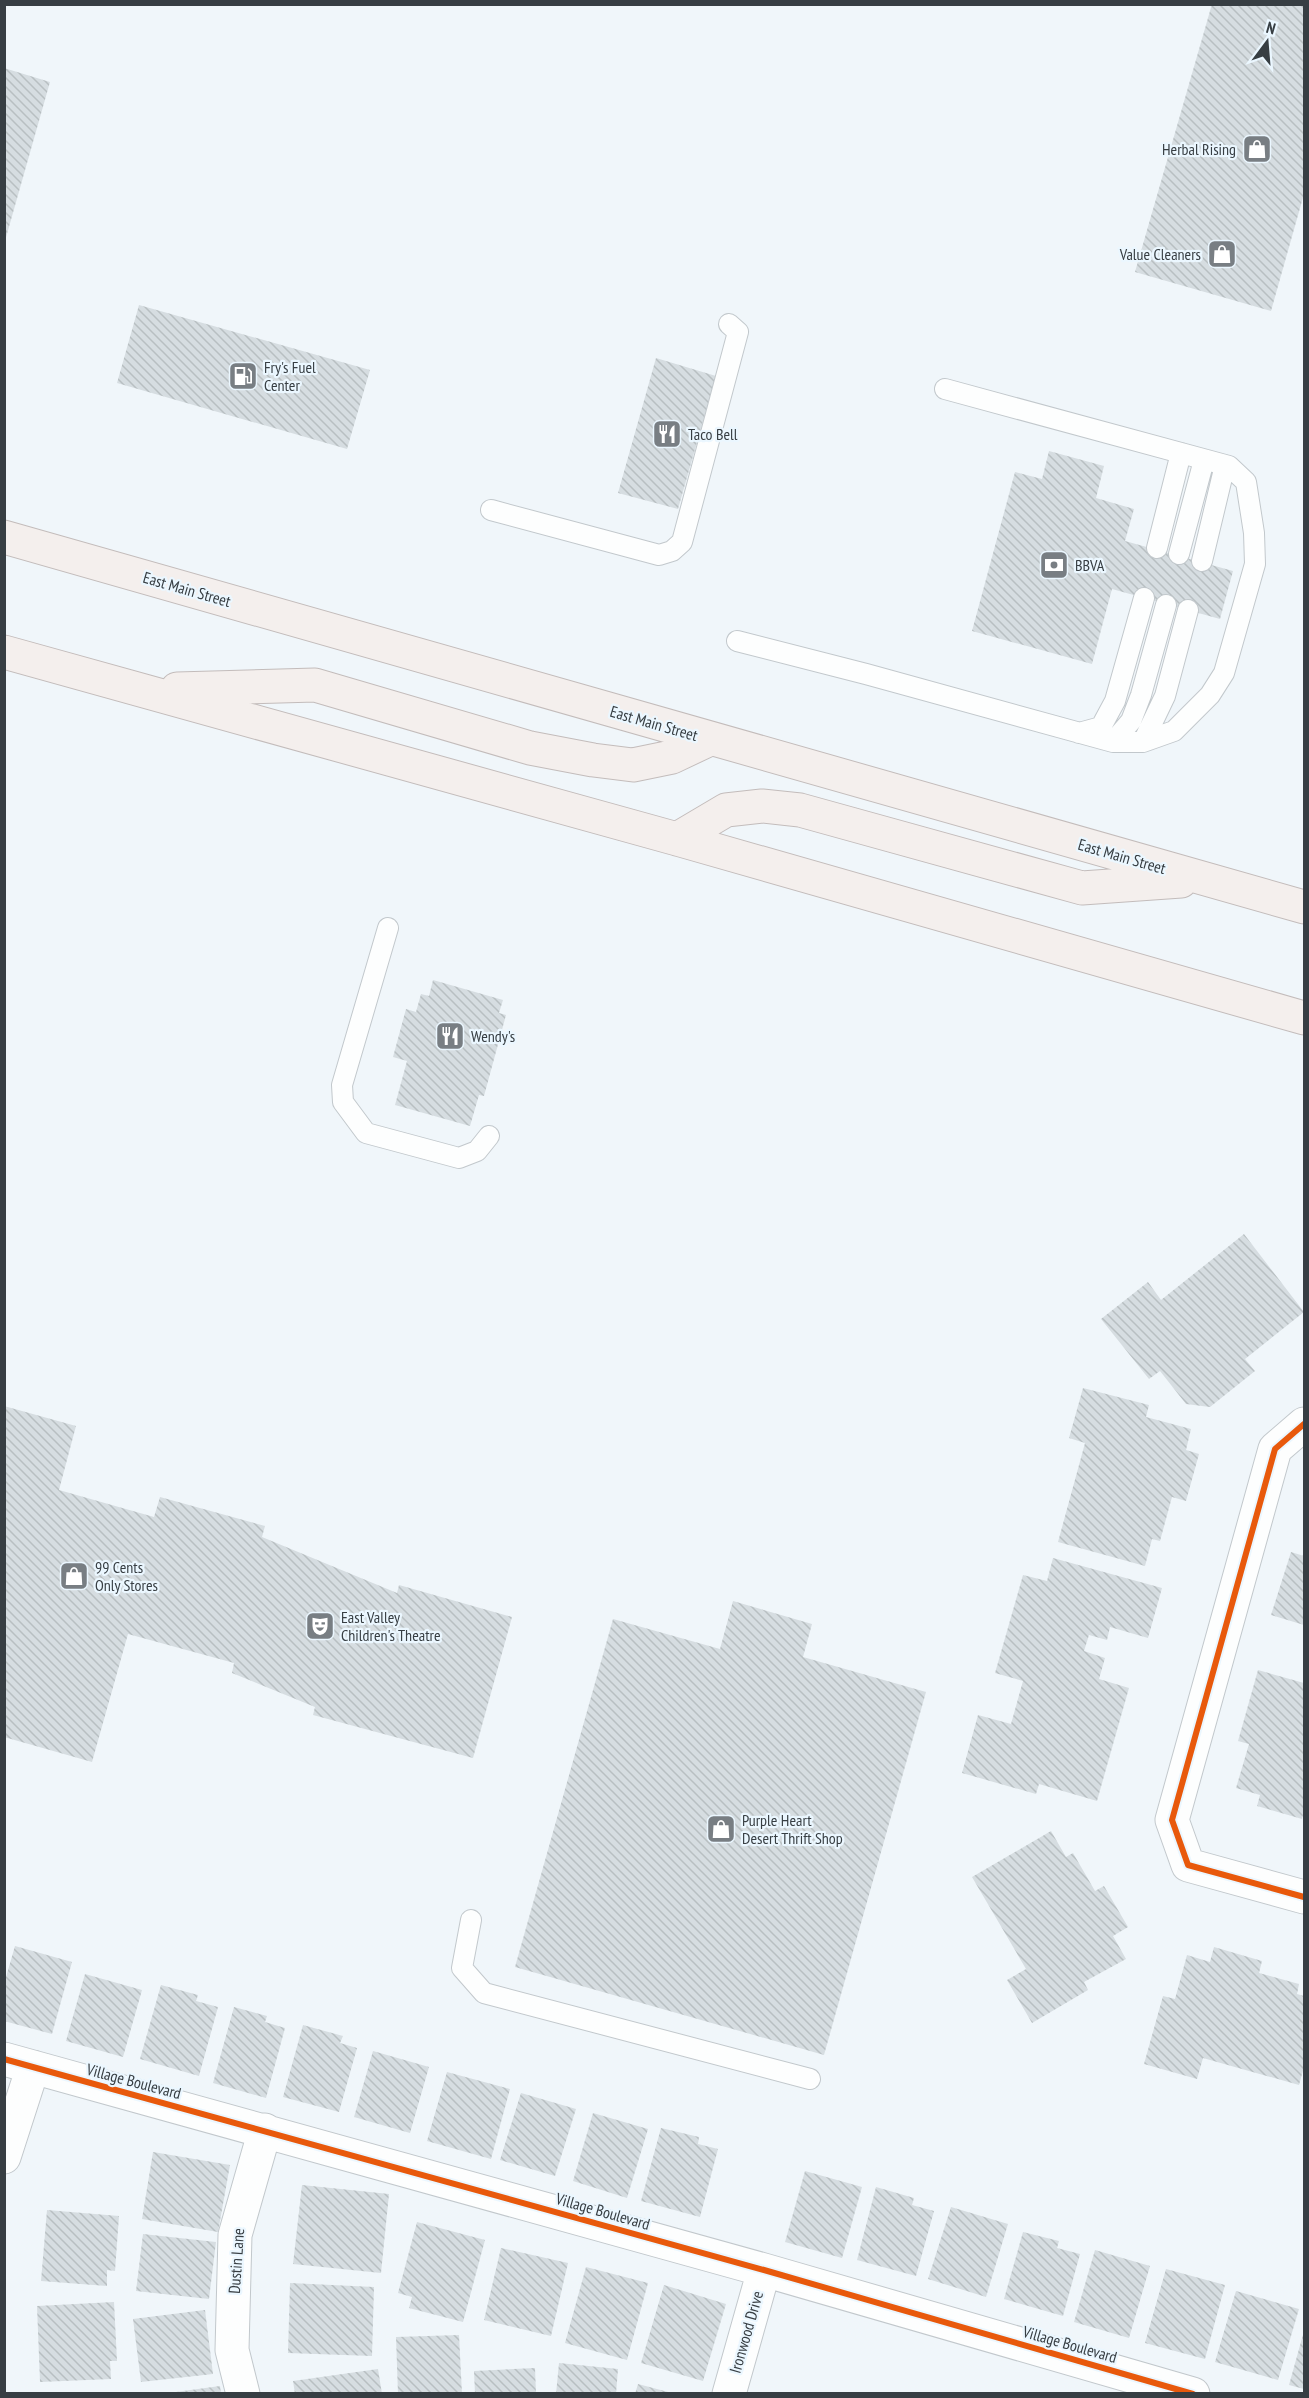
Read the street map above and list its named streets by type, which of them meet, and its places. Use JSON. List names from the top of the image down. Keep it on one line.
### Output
{"streets":{"main road":["East Main Street"],"street":["Village Boulevard","Dustin Lane","Ironwood Drive"]},"crossings":[["Village Boulevard","Dustin Lane"],["Village Boulevard","Ironwood Drive"]],"places":{"shop":["Herbal Rising","Value Cleaners","99 Cents Only Stores","Purple Heart Desert Thrift Shop"],"fuel station":["Fry's Fuel Center"],"restaurant":["Taco Bell","Wendy's"],"bank":["BBVA"],"theatre":["East Valley Children's Theatre"]},"north":"top"}
